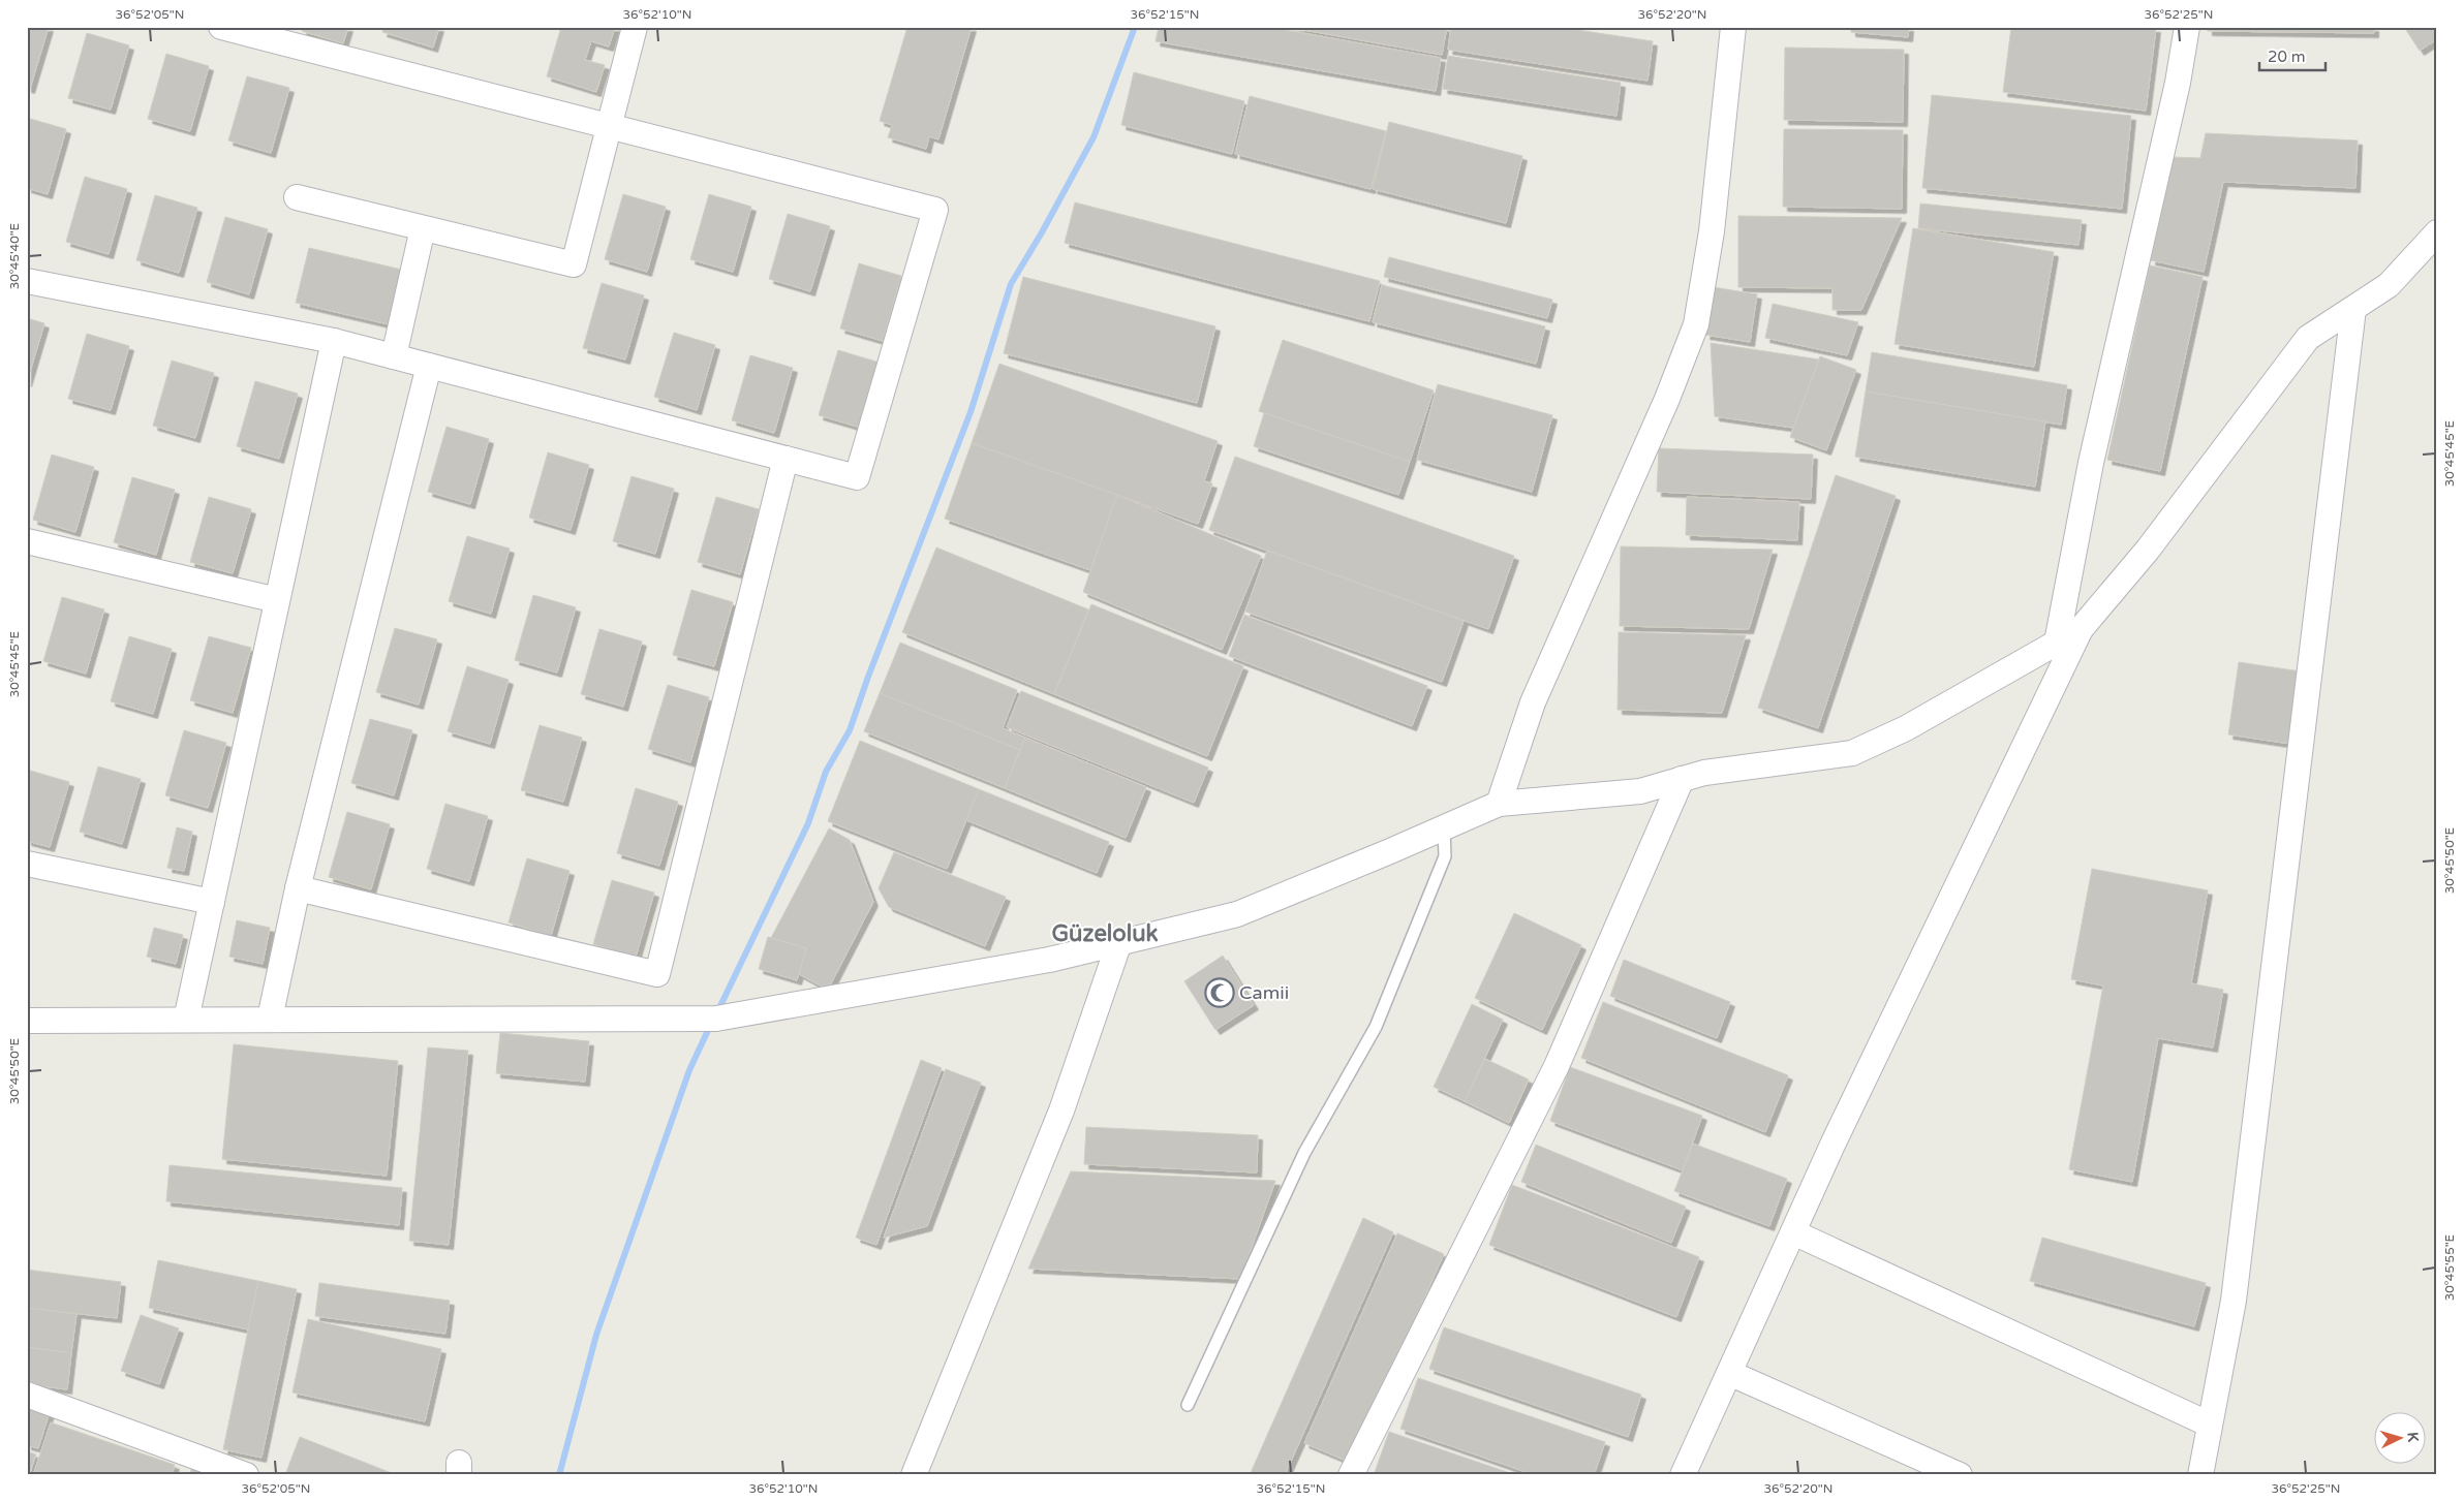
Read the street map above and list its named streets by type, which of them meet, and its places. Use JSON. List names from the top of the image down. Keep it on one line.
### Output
{"districts":["Güzeloluk"],"places":{"mosque":["Camii"]},"scale_bar":"20 m","north":"right","coordinates":["36°52'05\"N","36°52'10\"N","36°52'15\"N","36°52'20\"N","36°52'25\"N","30°45'40\"E","30°45'45\"E","30°45'50\"E","30°45'55\"E"]}
